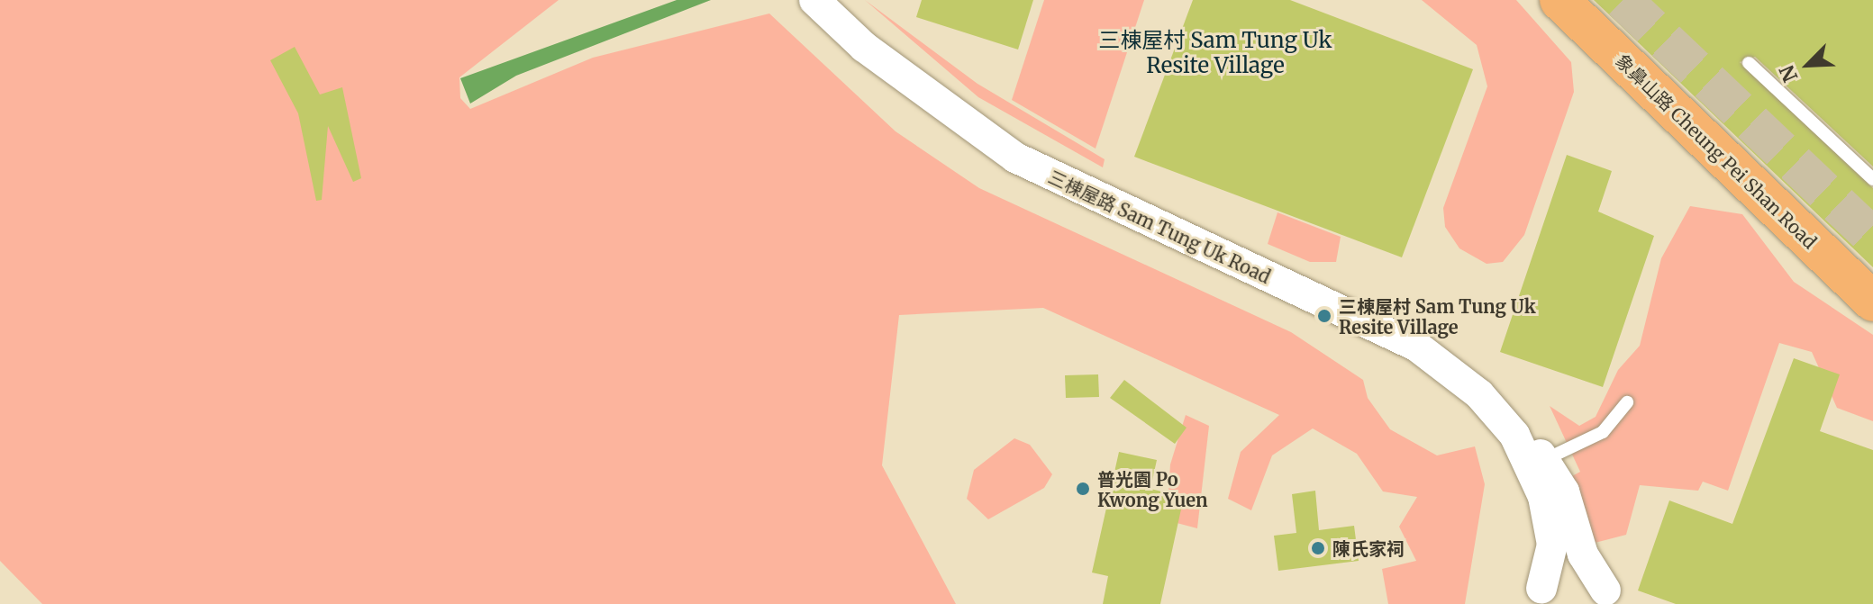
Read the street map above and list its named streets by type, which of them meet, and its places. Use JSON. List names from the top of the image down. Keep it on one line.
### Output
{"streets":{"highway":["象鼻山路 Cheung Pei Shan Road"],"street":["三棟屋路 Sam Tung Uk Road"]},"districts":["三棟屋村 Sam Tung Uk Resite Village"],"places":["三棟屋村 Sam Tung Uk Resite Village","普光園 Po Kwong Yuen","陳氏家祠"],"north":"bottom left"}
